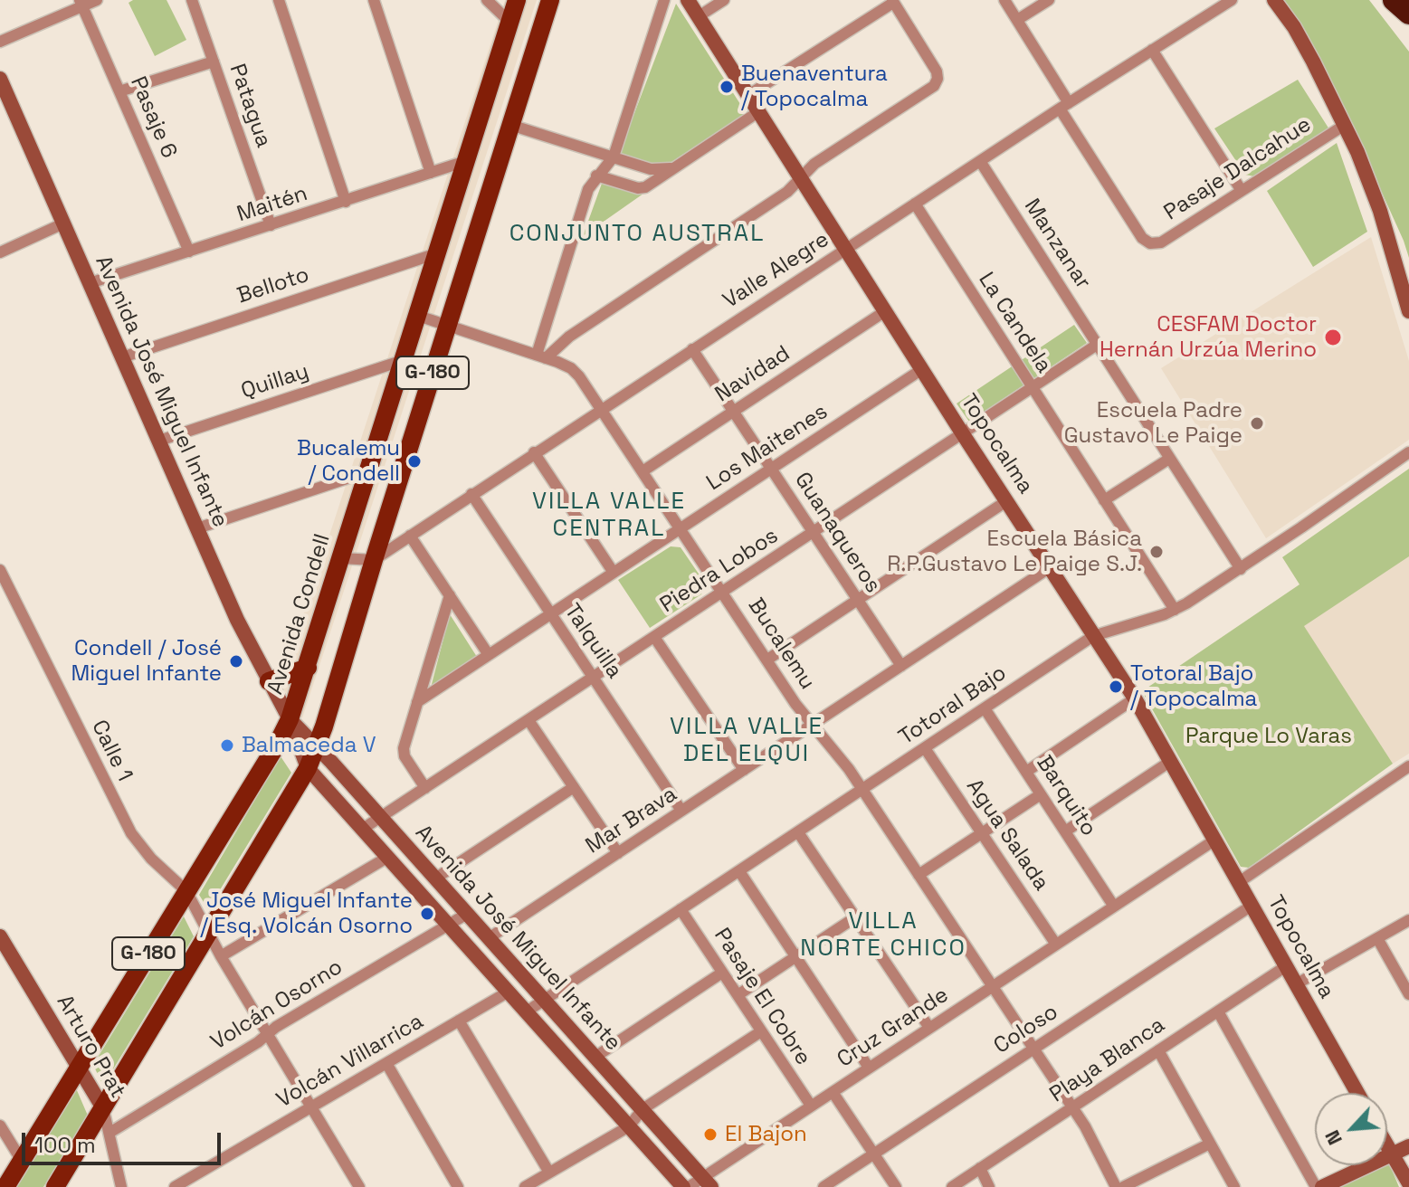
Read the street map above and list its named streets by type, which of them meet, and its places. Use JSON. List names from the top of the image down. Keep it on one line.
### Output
{"streets":{"main road":["G-180","Avenida Condell"],"street":["Patagua","Pasaje 6","Pasaje Dalcahue","Maitén","Manzanar","Valle Alegre","Belloto","La Candela","Navidad","Quillay","Avenida José Miguel Infante","Topocalma","Los Maitenes","Guanaqueros","Piedra Lobos","Talquilla","Bucalemu","Totoral Bajo","Calle 1","Barquito","Mar Brava","Agua Salada","Pasaje El Cobre","Volcán Osorno","Cruz Grande","Coloso","Arturo Prat","Playa Blanca","Volcán Villarrica"]},"crossings":[["Patagua","Maitén"],["Pasaje 6","Maitén"],["Pasaje Dalcahue","Valle Alegre"],["Maitén","Avenida José Miguel Infante"],["Maitén","Avenida Condell"],["Manzanar","Valle Alegre"],["Manzanar","Piedra Lobos"],["Manzanar","Totoral Bajo"],["Valle Alegre","La Candela"],["Valle Alegre","G-180"],["Valle Alegre","Topocalma"],["Valle Alegre","Guanaqueros"],["Valle Alegre","Talquilla"],["Valle Alegre","Bucalemu"],["Belloto","Avenida José Miguel Infante"],["Belloto","Avenida Condell"],["La Candela","Piedra Lobos"],["La Candela","Totoral Bajo"],["G-180","Avenida José Miguel Infante"],["G-180","Bucalemu"],["G-180","Calle 1"],["G-180","Arturo Prat"],["Navidad","Topocalma"],["Navidad","Guanaqueros"],["Navidad","Bucalemu"],["Quillay","Avenida José Miguel Infante"],["Quillay","Avenida Condell"],["Avenida José Miguel Infante","Piedra Lobos"],["Avenida José Miguel Infante","Avenida Condell"],["Avenida José Miguel Infante","Totoral Bajo"],["Avenida José Miguel Infante","Mar Brava"],["Avenida José Miguel Infante","Volcán Osorno"],["Avenida José Miguel Infante","Cruz Grande"],["Avenida José Miguel Infante","Volcán Villarrica"],["Topocalma","Los Maitenes"],["Topocalma","Piedra Lobos"],["Topocalma","Totoral Bajo"],["Topocalma","Mar Brava"],["Topocalma","Cruz Grande"],["Topocalma","Coloso"],["Topocalma","Playa Blanca"],["Los Maitenes","Guanaqueros"],["Los Maitenes","Talquilla"],["Los Maitenes","Bucalemu"],["Guanaqueros","Piedra Lobos"],["Guanaqueros","Mar Brava"],["Piedra Lobos","Talquilla"],["Piedra Lobos","Bucalemu"],["Avenida Condell","Bucalemu"],["Avenida Condell","Calle 1"],["Avenida Condell","Arturo Prat"],["Talquilla","Mar Brava"],["Bucalemu","Totoral Bajo"],["Bucalemu","Mar Brava"],["Bucalemu","Cruz Grande"],["Bucalemu","Coloso"],["Bucalemu","Playa Blanca"],["Totoral Bajo","Barquito"],["Totoral Bajo","Agua Salada"],["Totoral Bajo","Pasaje El Cobre"],["Calle 1","Volcán Osorno"],["Calle 1","Volcán Villarrica"],["Barquito","Cruz Grande"],["Agua Salada","Cruz Grande"],["Pasaje El Cobre","Cruz Grande"],["Volcán Osorno","Arturo Prat"]],"districts":["CONJUNTO AUSTRAL","VILLA VALLE CENTRAL","VILLA VALLE DEL ELQUI","VILLA NORTE CHICO"],"parks":["Parque Lo Varas"],"places":["Buenaventura / Topocalma","CESFAM Doctor Hernán Urzúa Merino","Escuela Padre Gustavo Le Paige","Bucalemu / Condell","Escuela Básica R.P.Gustavo Le Paige S.J.","Condell / José Miguel Infante","Totoral Bajo / Topocalma","Balmaceda V","José Miguel Infante / Esq. Volcán Osorno","El Bajon"],"scale_bar":"100 m","north":"bottom left"}
